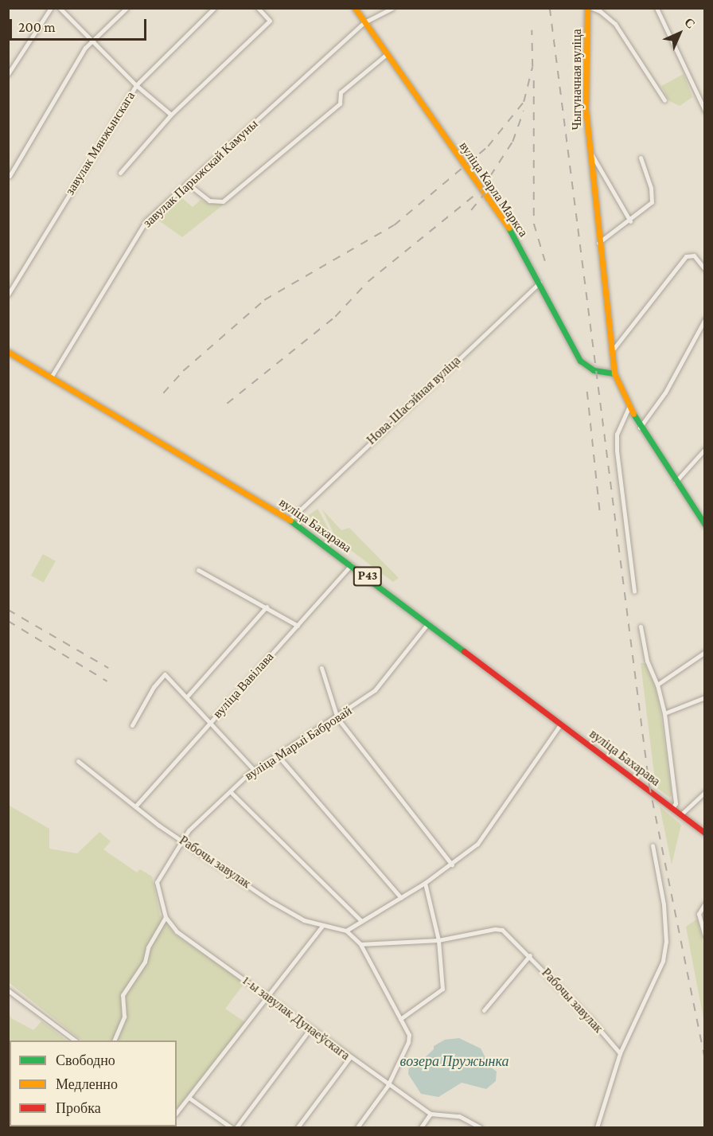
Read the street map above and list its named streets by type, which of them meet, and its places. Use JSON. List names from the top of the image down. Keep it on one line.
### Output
{"streets":{"main road":["Чыгуначная вуліца","вуліца Карла Маркса","вуліца Бахарава","Р43"],"street":["завулак Мянжынскага","завулак Парыжскай Камуны","Нова-Шасэйная вуліца","вуліца Вавілава","вуліца Марыі Бабровай","Рабочы завулак","1-ы завулак Дунаеўскага"]},"crossings":[["завулак Парыжскай Камуны","вуліца Карла Маркса"],["завулак Парыжскай Камуны","вуліца Бахарава"],["вуліца Карла Маркса","Нова-Шасэйная вуліца"],["Нова-Шасэйная вуліца","вуліца Бахарава"],["вуліца Бахарава","вуліца Вавілава"],["вуліца Бахарава","вуліца Марыі Бабровай"],["вуліца Вавілава","Рабочы завулак"],["вуліца Марыі Бабровай","Рабочы завулак"],["вуліца Марыі Бабровай","1-ы завулак Дунаеўскага"],["Рабочы завулак","1-ы завулак Дунаеўскага"]],"water":["возера Пружынка"],"legend":["Свободно","Медленно","Пробка"],"scale_bar":"200 m","north":"top right"}
